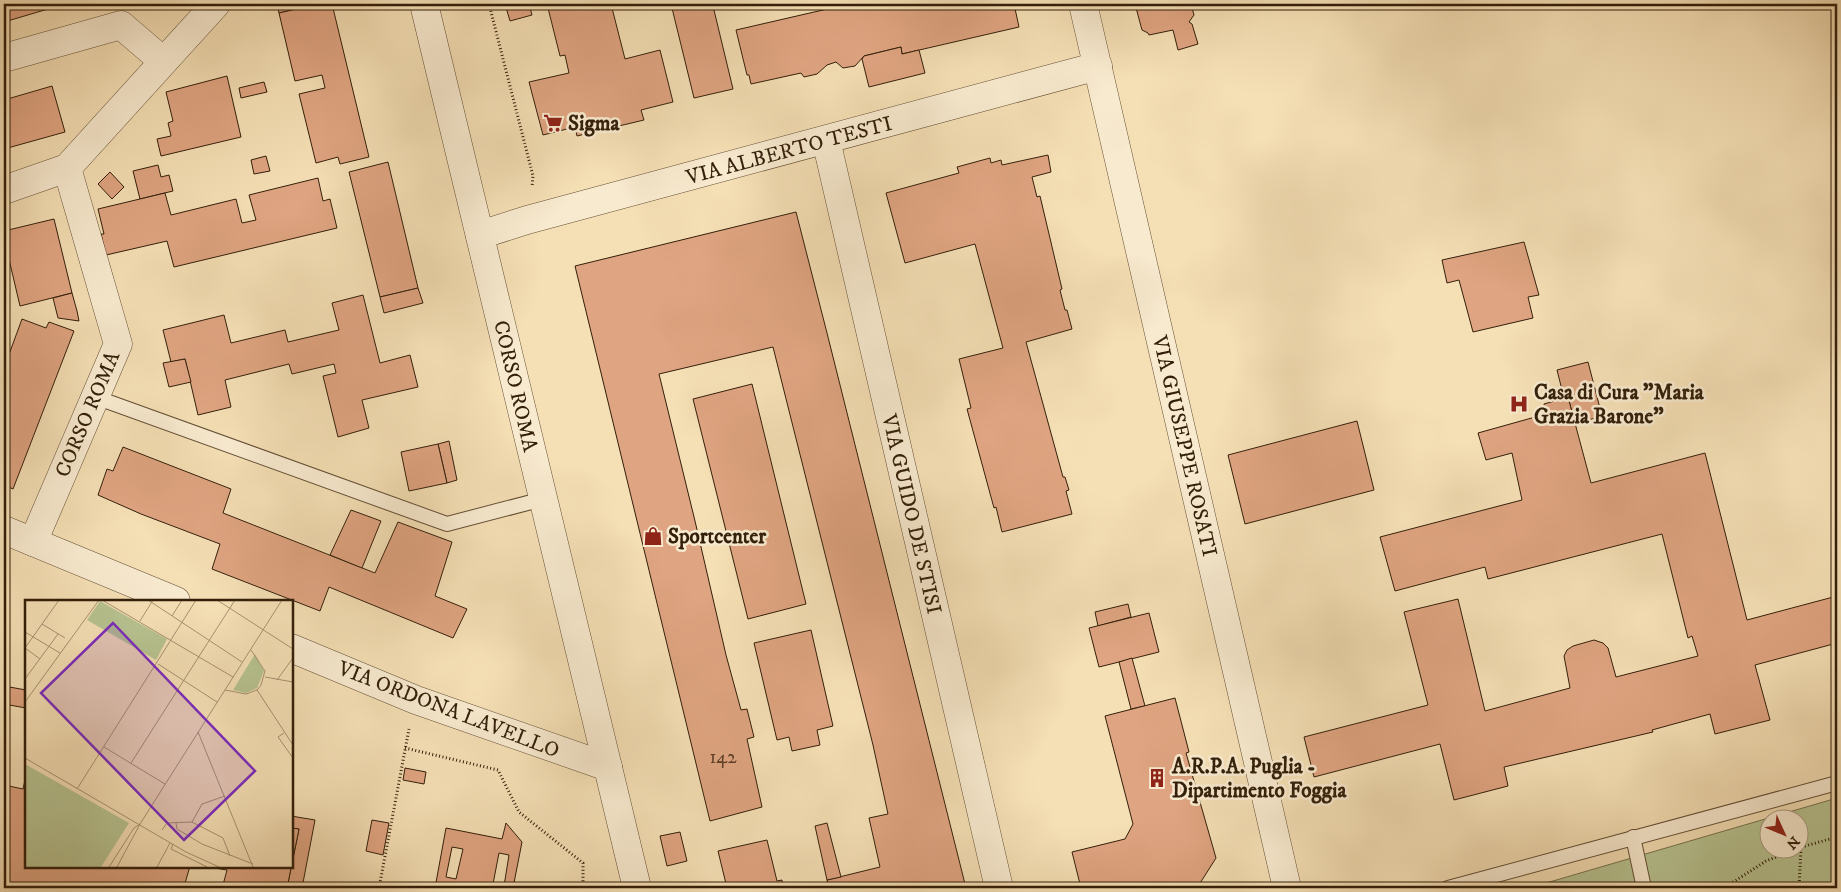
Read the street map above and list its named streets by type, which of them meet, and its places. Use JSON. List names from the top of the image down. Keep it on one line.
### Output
{"streets":{"street":["VIA ALBERTO TESTI","CORSO ROMA","VIA GIUSEPPE ROSATI","VIA GUIDO DE STISI","VIA ORDONA LAVELLO"]},"crossings":[["VIA ALBERTO TESTI","CORSO ROMA"],["VIA ALBERTO TESTI","VIA GIUSEPPE ROSATI"],["VIA ALBERTO TESTI","VIA GUIDO DE STISI"],["CORSO ROMA","VIA ORDONA LAVELLO"]],"places":{"supermarket":["Sigma"],"hospital":["Casa di Cura \"Maria Grazia Barone\""],"shop":["Sportcenter"],"building":["A.R.P.A. Puglia - Dipartimento Foggia"]},"house_numbers":["142"],"north":"bottom right"}
